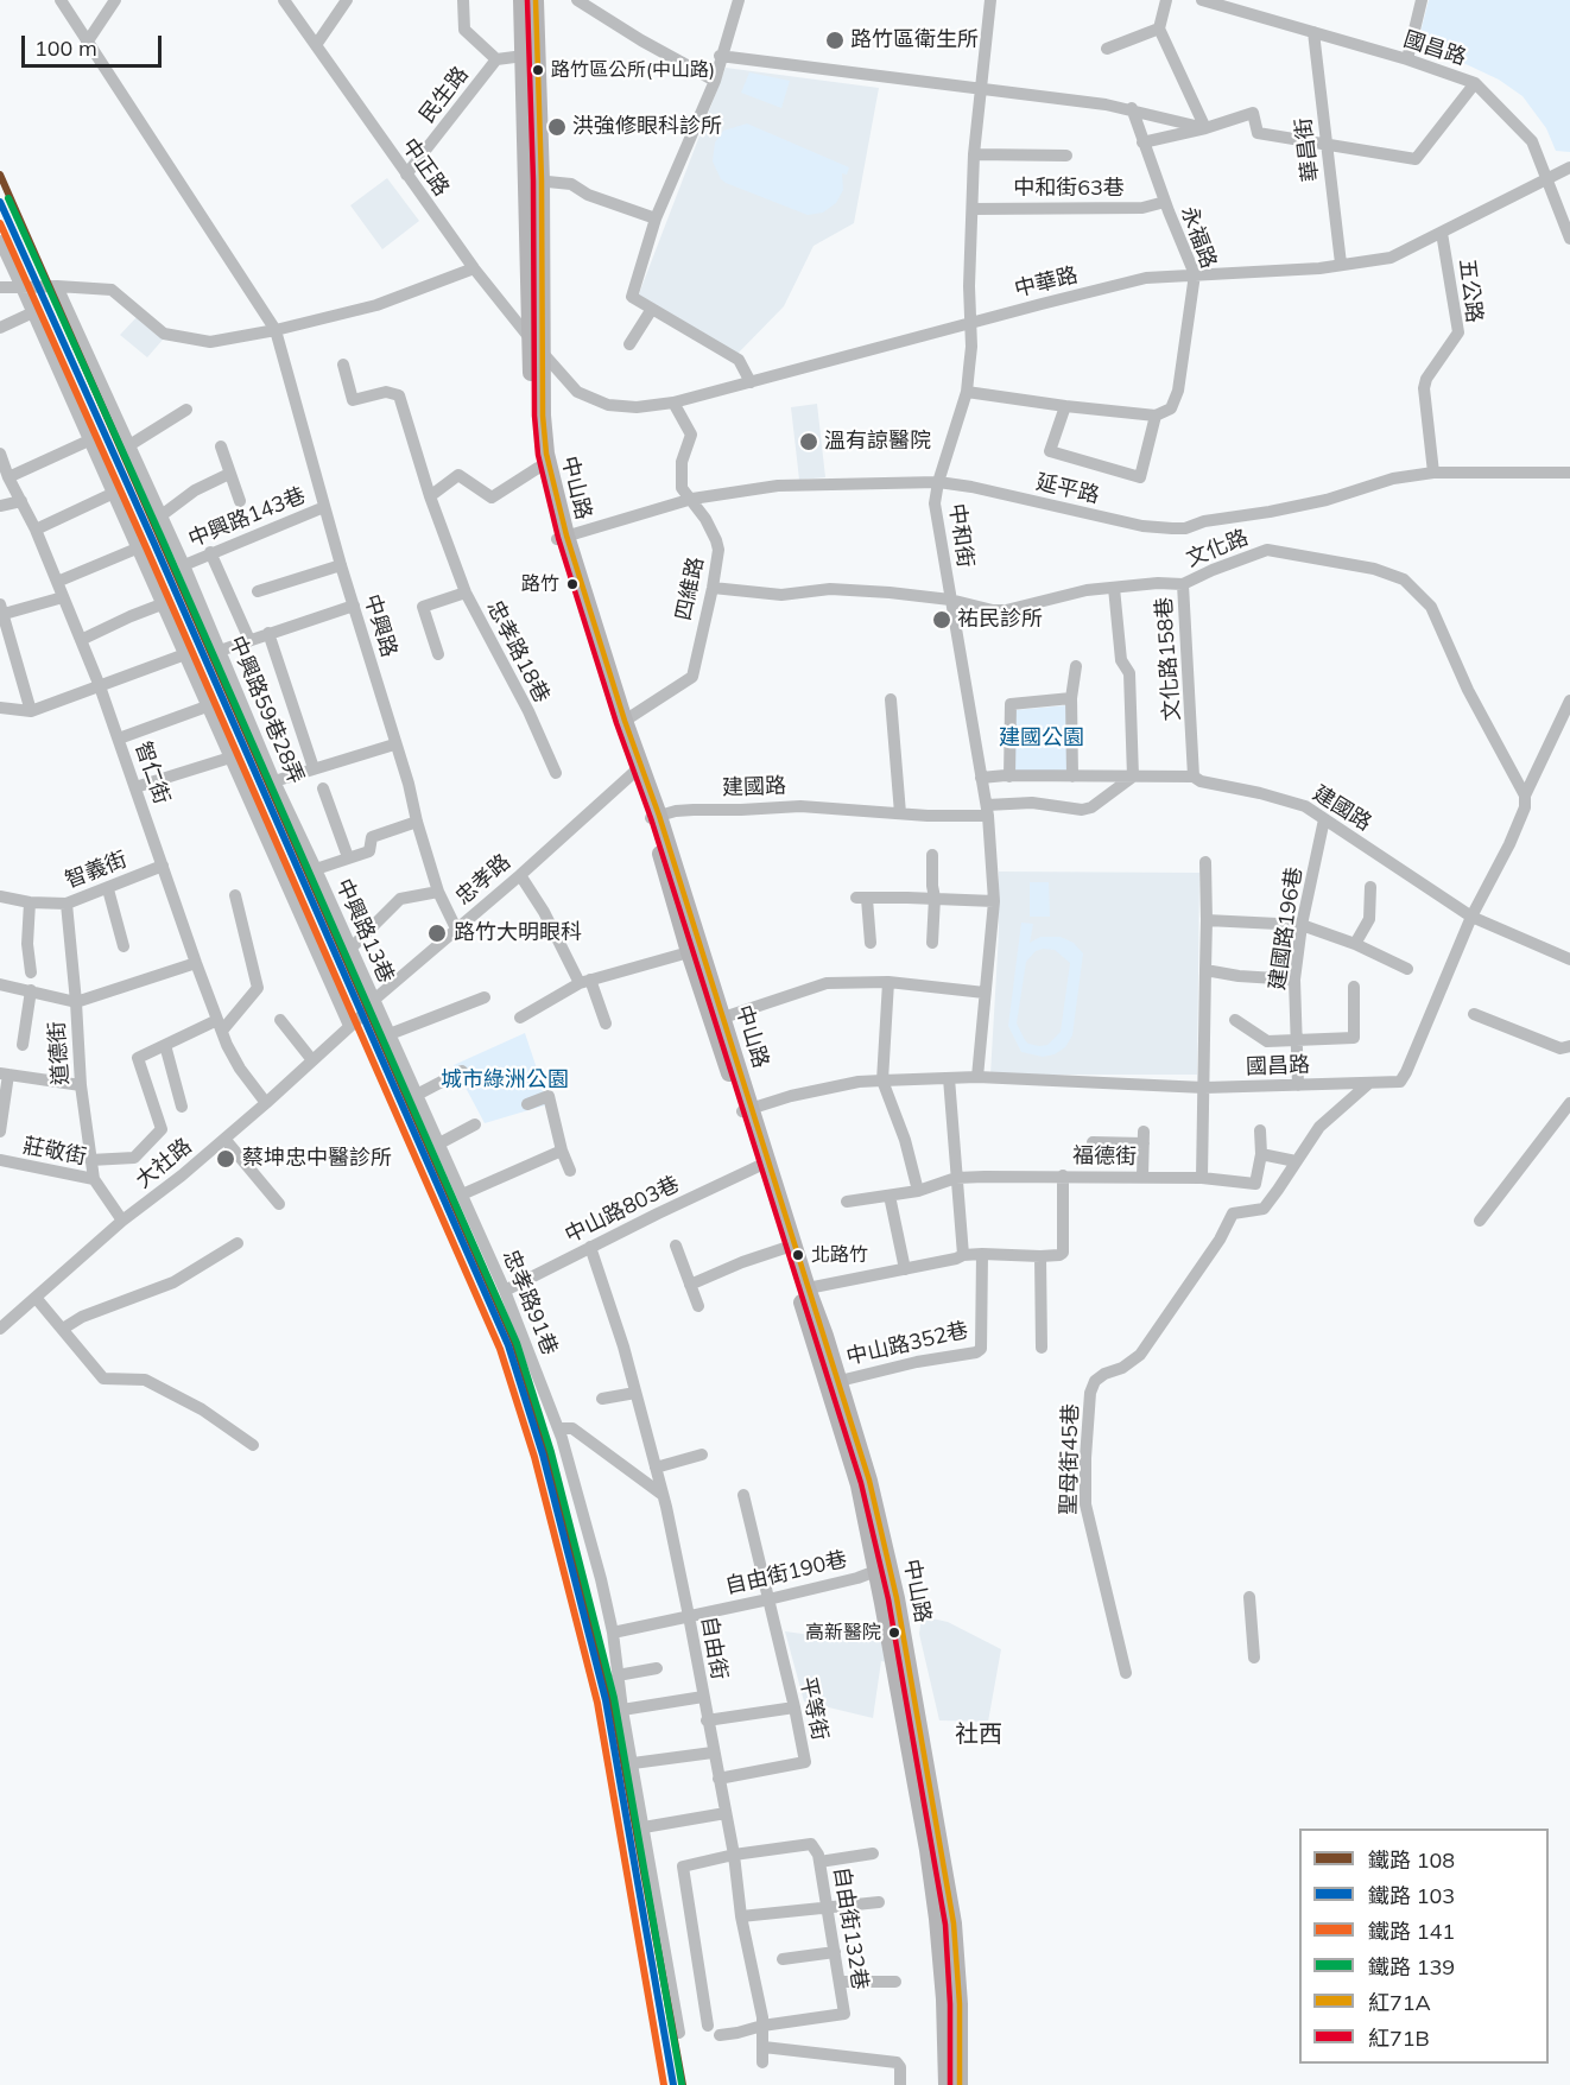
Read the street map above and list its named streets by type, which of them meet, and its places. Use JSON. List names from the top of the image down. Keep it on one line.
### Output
{"streets":{"main road":["中山路"],"street":["國昌路","民生路","華昌街","中正路","中和街63巷","永福路","中華路","五公路","延平路","中興路143巷","中和街","文化路","四維路","中興路","忠孝路18巷","文化路158巷","中興路59巷28弄","智仁街","建國路","智義街","忠孝路","建國路196巷","中興路13巷","道德街","莊敬街","福德街","大社路","中山路803巷","忠孝路91巷","中山路352巷","聖母街45巷","自由街190巷","自由街","平等街","自由街132巷"]},"crossings":[["國昌路","華昌街"],["國昌路","中華路"],["國昌路","中山路"],["國昌路","中和街"],["國昌路","文化路"],["國昌路","建國路"],["國昌路","建國路196巷"],["國昌路","聖母街45巷"],["民生路","中正路"],["民生路","中山路"],["華昌街","中華路"],["中正路","中華路"],["中正路","中山路"],["中和街63巷","永福路"],["中和街63巷","中和街"],["永福路","中華路"],["中華路","五公路"],["中華路","中山路"],["中華路","中和街"],["中華路","四維路"],["五公路","延平路"],["中山路","延平路"],["中山路","四維路"],["中山路","建國路"],["中山路","忠孝路"],["中山路","中山路803巷"],["中山路","中山路352巷"],["中山路","自由街190巷"],["延平路","中和街"],["延平路","四維路"],["中興路143巷","中興路"],["中興路143巷","中興路59巷28弄"],["中和街","文化路"],["中和街","建國路"],["文化路","四維路"],["文化路","文化路158巷"],["中興路","忠孝路"],["中興路","中興路13巷"],["文化路158巷","建國路"],["中興路59巷28弄","中興路13巷"],["智仁街","智義街"],["智仁街","大社路"],["建國路","建國路196巷"],["忠孝路","中興路13巷"],["忠孝路","大社路"],["忠孝路","忠孝路91巷"],["中興路13巷","忠孝路91巷"],["道德街","莊敬街"],["莊敬街","大社路"],["中山路803巷","忠孝路91巷"],["中山路803巷","自由街"],["忠孝路91巷","自由街190巷"],["自由街190巷","自由街"],["自由街190巷","平等街"],["自由街","平等街"],["自由街","自由街132巷"]],"districts":["社西"],"parks":["建國公園","城市綠洲公園"],"places":["路竹區衛生所","路竹區公所(中山路)","洪強修眼科診所","溫有諒醫院","路竹","祐民診所","路竹大明眼科","蔡坤忠中醫診所","北路竹","高新醫院"],"lines":["transit line 紅71A","transit line 紅71B","rail line 108","rail line 139","rail line 103","rail line 141"],"legend":["鐵路 108","鐵路 103","鐵路 141","鐵路 139","紅71A","紅71B"],"scale_bar":"100 m"}
